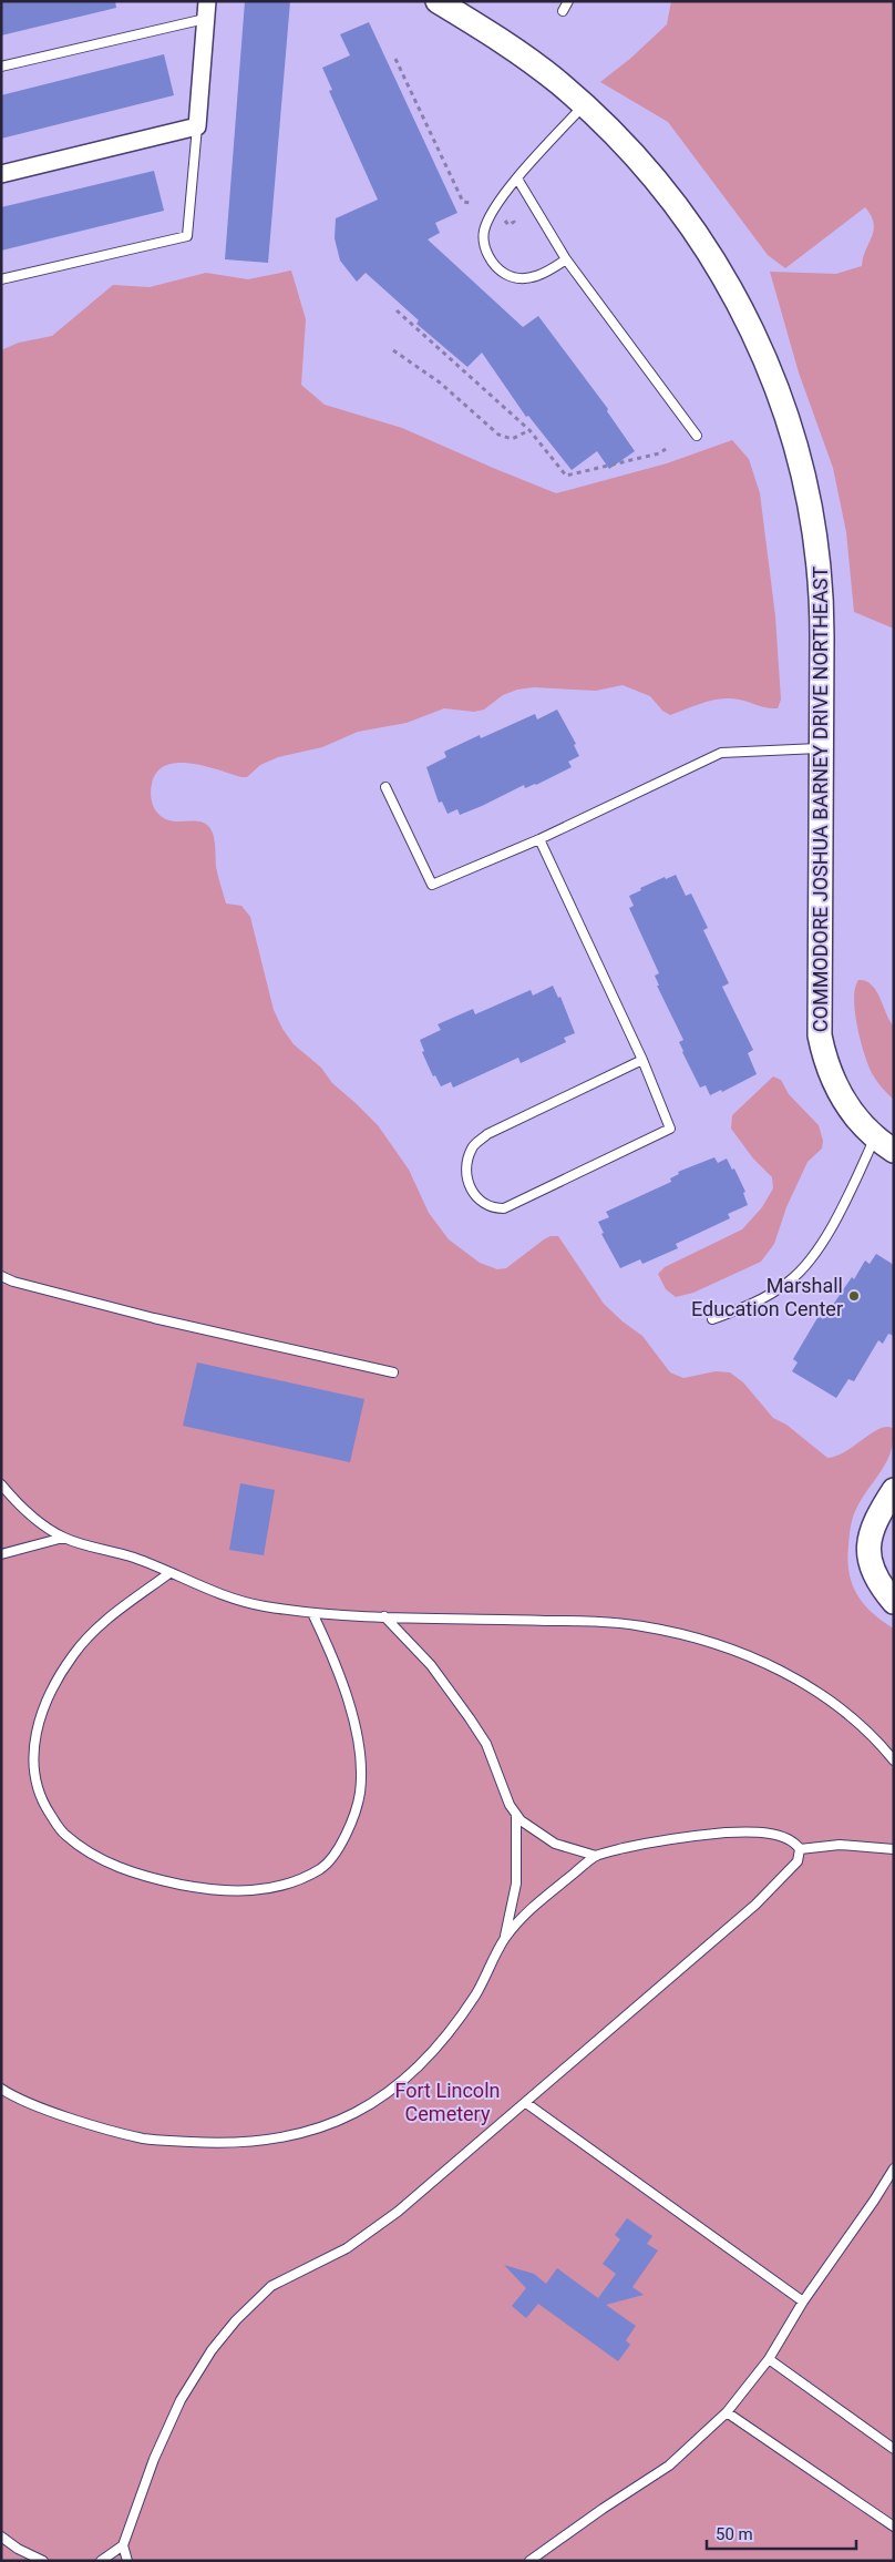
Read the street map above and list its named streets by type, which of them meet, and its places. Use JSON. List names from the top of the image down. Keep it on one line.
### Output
{"streets":{"street":["COMMODORE JOSHUA BARNEY DRIVE NORTHEAST"]},"parks":["Fort Lincoln Cemetery"],"places":["Marshall Education Center"],"scale_bar":"50 m"}
